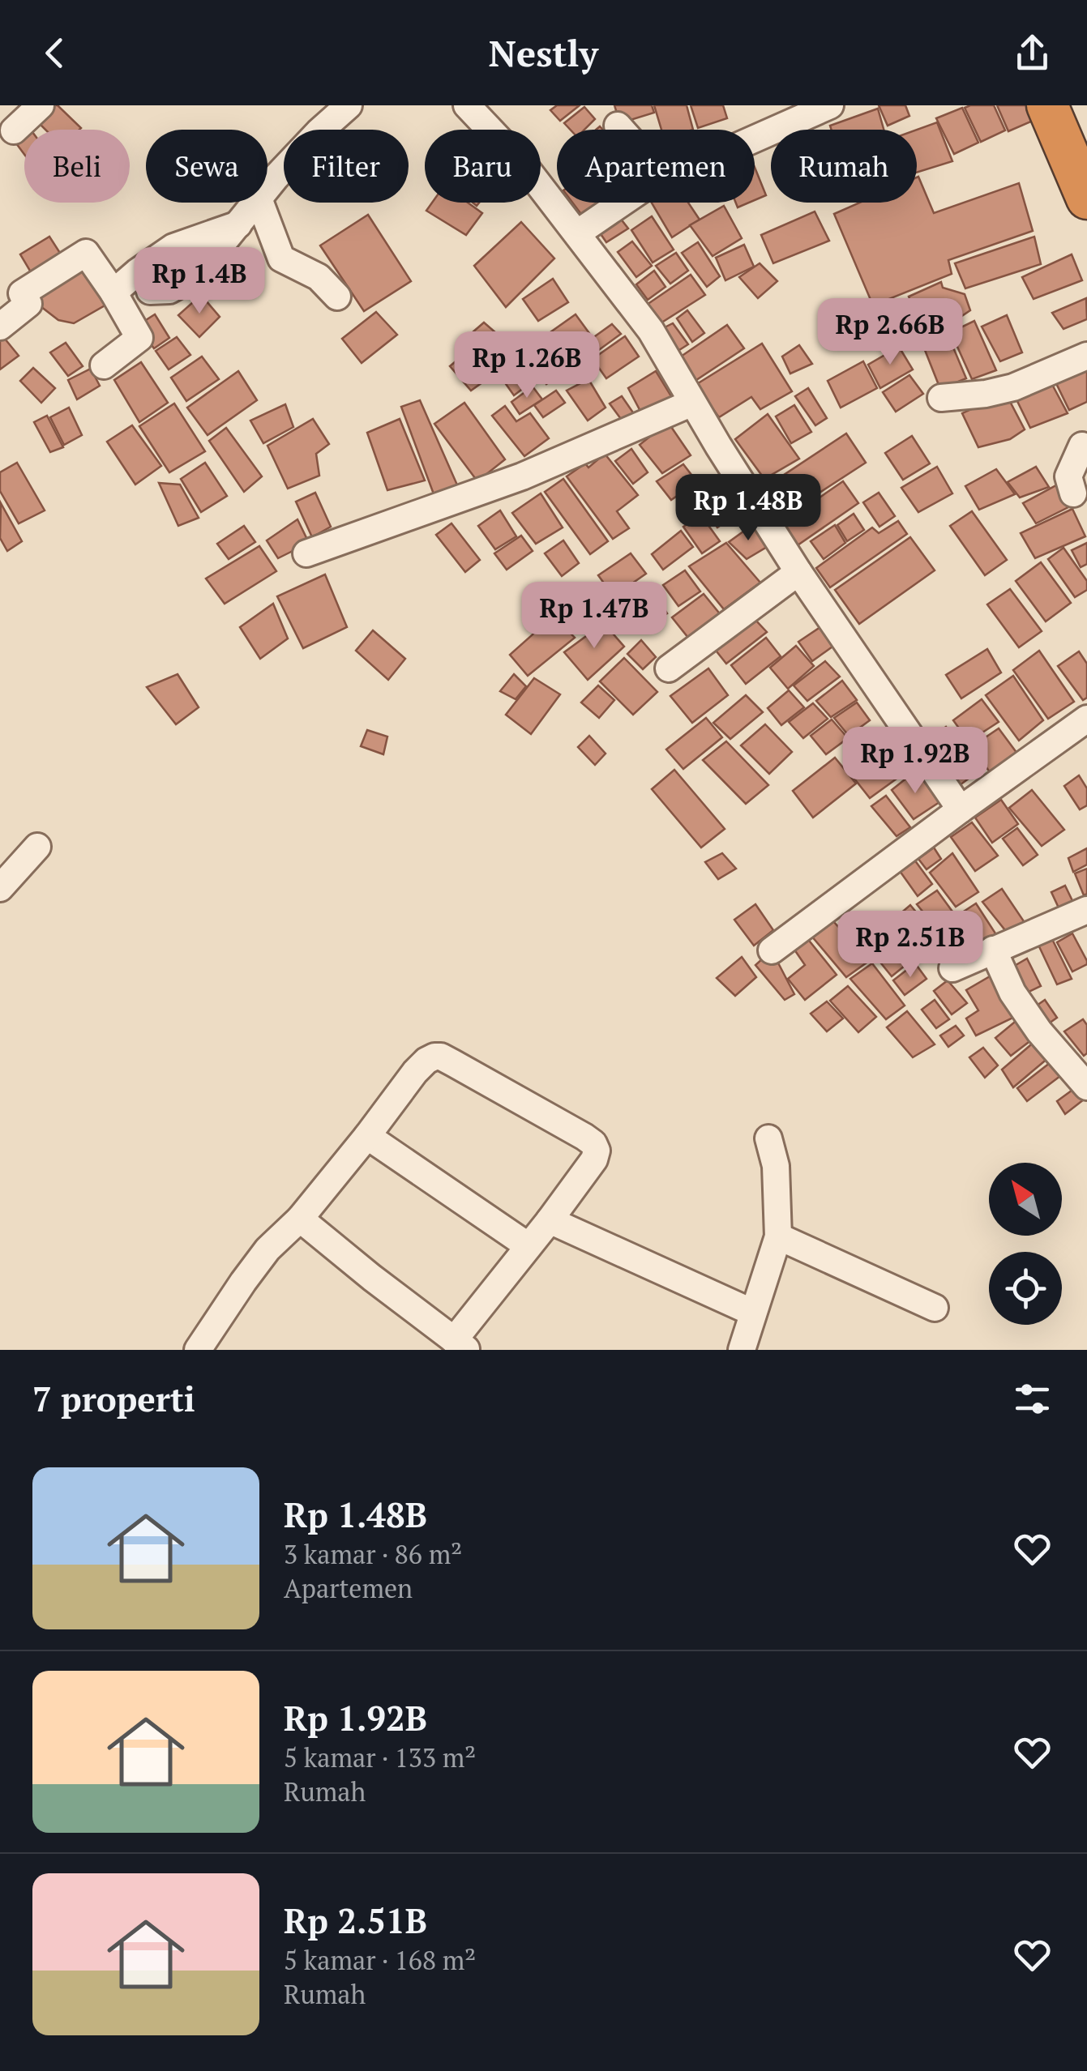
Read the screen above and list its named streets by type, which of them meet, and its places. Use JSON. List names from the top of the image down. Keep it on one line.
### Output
{"north":"top left","page":{"header":"Nestly","chip":["Beli","Sewa","Filter","Baru","Apartemen","Rumah"],"price":["Rp 1.4B","Rp 2.66B","Rp 1.26B","Rp 1.48B","Rp 1.47B","Rp 1.92B","Rp 2.51B"],"heading":"7 properti","list":[{"name":"Rp 1.48B","note":"3 kamar · 86 m² · Apartemen"},{"name":"Rp 1.92B","note":"5 kamar · 133 m² · Rumah"},{"name":"Rp 2.51B","note":"5 kamar · 168 m² · Rumah"}]}}
